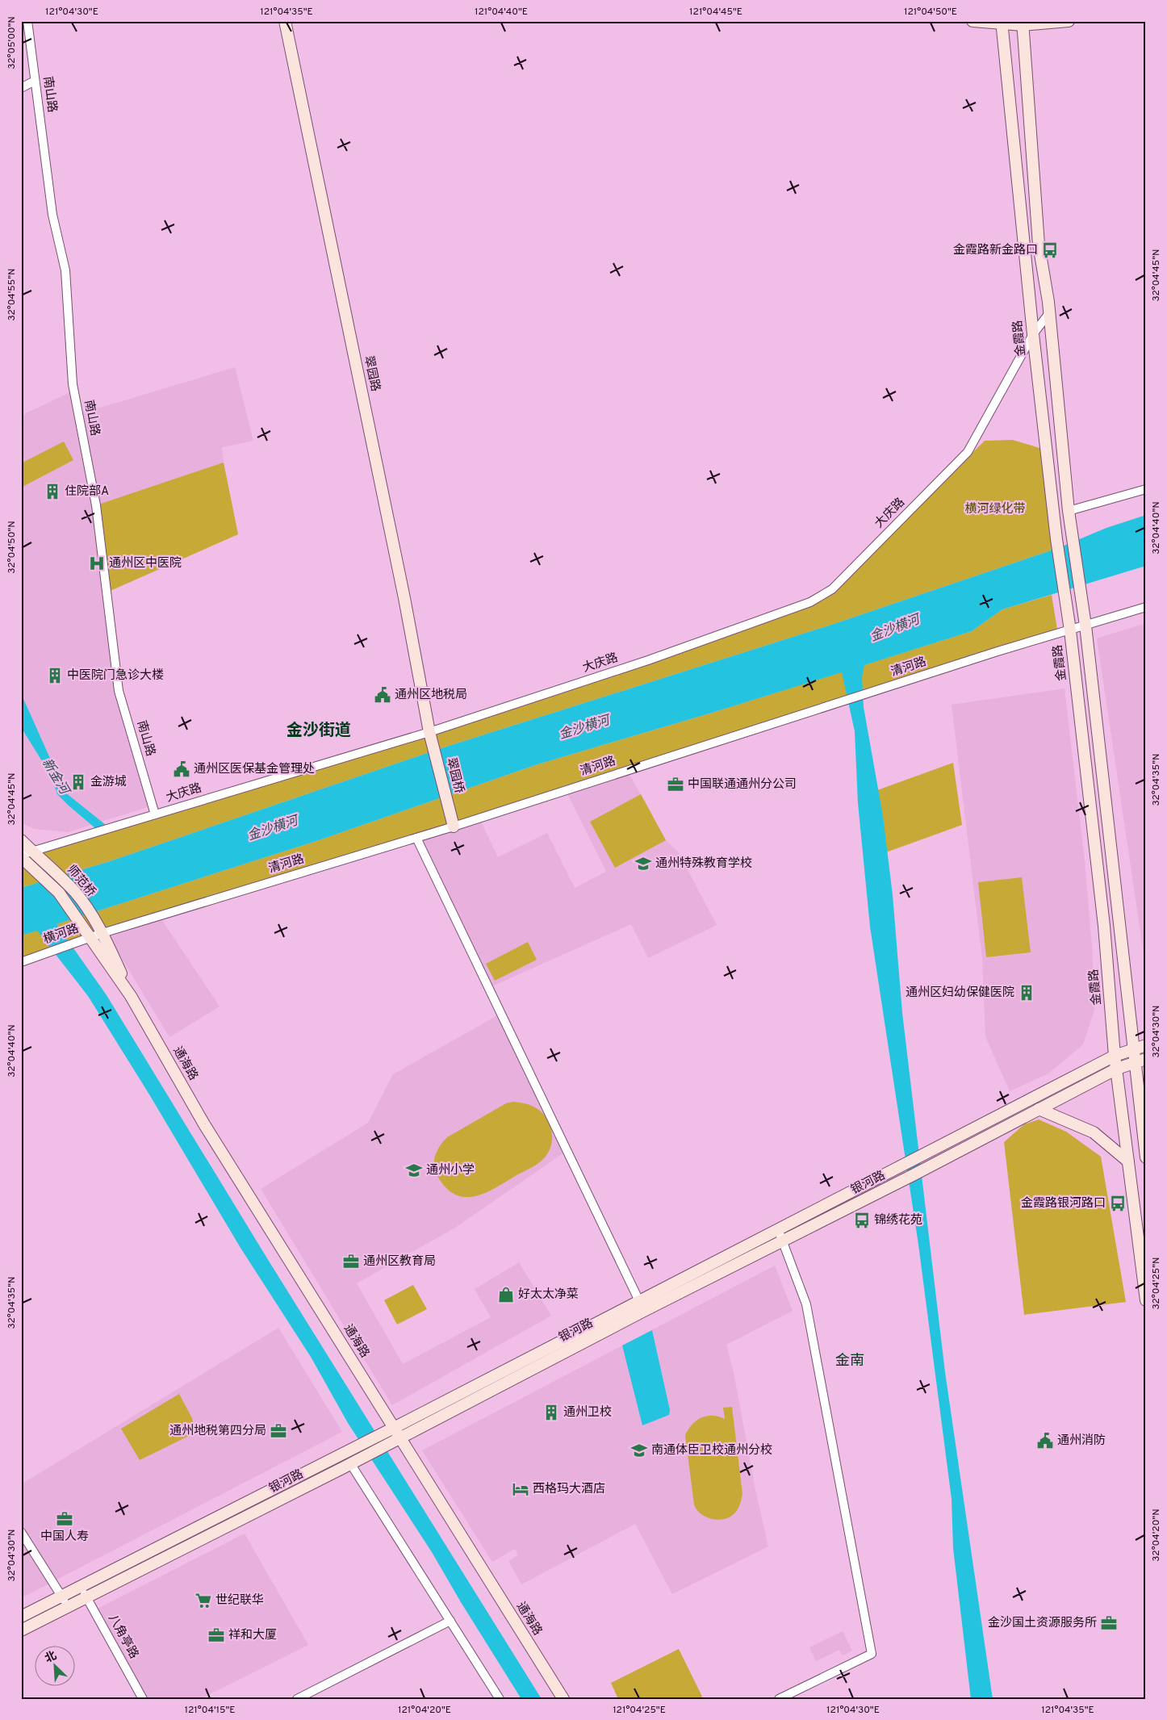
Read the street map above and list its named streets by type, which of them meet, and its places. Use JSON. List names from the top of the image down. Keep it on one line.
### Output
{"streets":{"main road":["金霞路","翠园路","翠园桥","师范桥","通海路","银河路"],"street":["南山路","大庆路","清河路","横河路","八角亭路"]},"crossings":[["南山路","大庆路"],["金霞路","大庆路"],["金霞路","清河路"],["金霞路","银河路"],["翠园路","大庆路"],["翠园路","翠园桥"],["大庆路","翠园桥"],["大庆路","师范桥"],["清河路","翠园桥"],["清河路","师范桥"],["清河路","横河路"],["清河路","通海路"],["师范桥","横河路"],["师范桥","通海路"],["横河路","通海路"],["通海路","银河路"],["银河路","八角亭路"]],"districts":["金沙街道","金南"],"water":["金沙横河","新金河"],"parks":["横河绿化带"],"places":{"bus stop":["金霞路新金路口","金霞路银河路口","锦绣花苑"],"building":["住院部A","中医院门急诊大楼","金游城","通州区妇幼保健医院","通州卫校"],"hospital":["通州区中医院"],"public building":["通州区地税局","通州区医保基金管理处","通州消防"],"office":["中国联通通州分公司","通州区教育局","通州地税第四分局","中国人寿","金沙国土资源服务所","祥和大厦"],"school or university":["通州特殊教育学校","通州小学","南通体臣卫校通州分校"],"shop":["好太太净菜"],"hotel":["西格玛大酒店"],"supermarket":["世纪联华"]},"north":"top left","coordinates":["121°04'30\"E","121°04'35\"E","121°04'40\"E","121°04'45\"E","121°04'50\"E","32°05'00\"N","32°04'45\"N","32°04'55\"N","32°04'40\"N","32°04'50\"N","32°04'35\"N","32°04'30\"N","32°04'25\"N","32°04'20\"N","121°04'15\"E","121°04'20\"E","121°04'25\"E"]}
